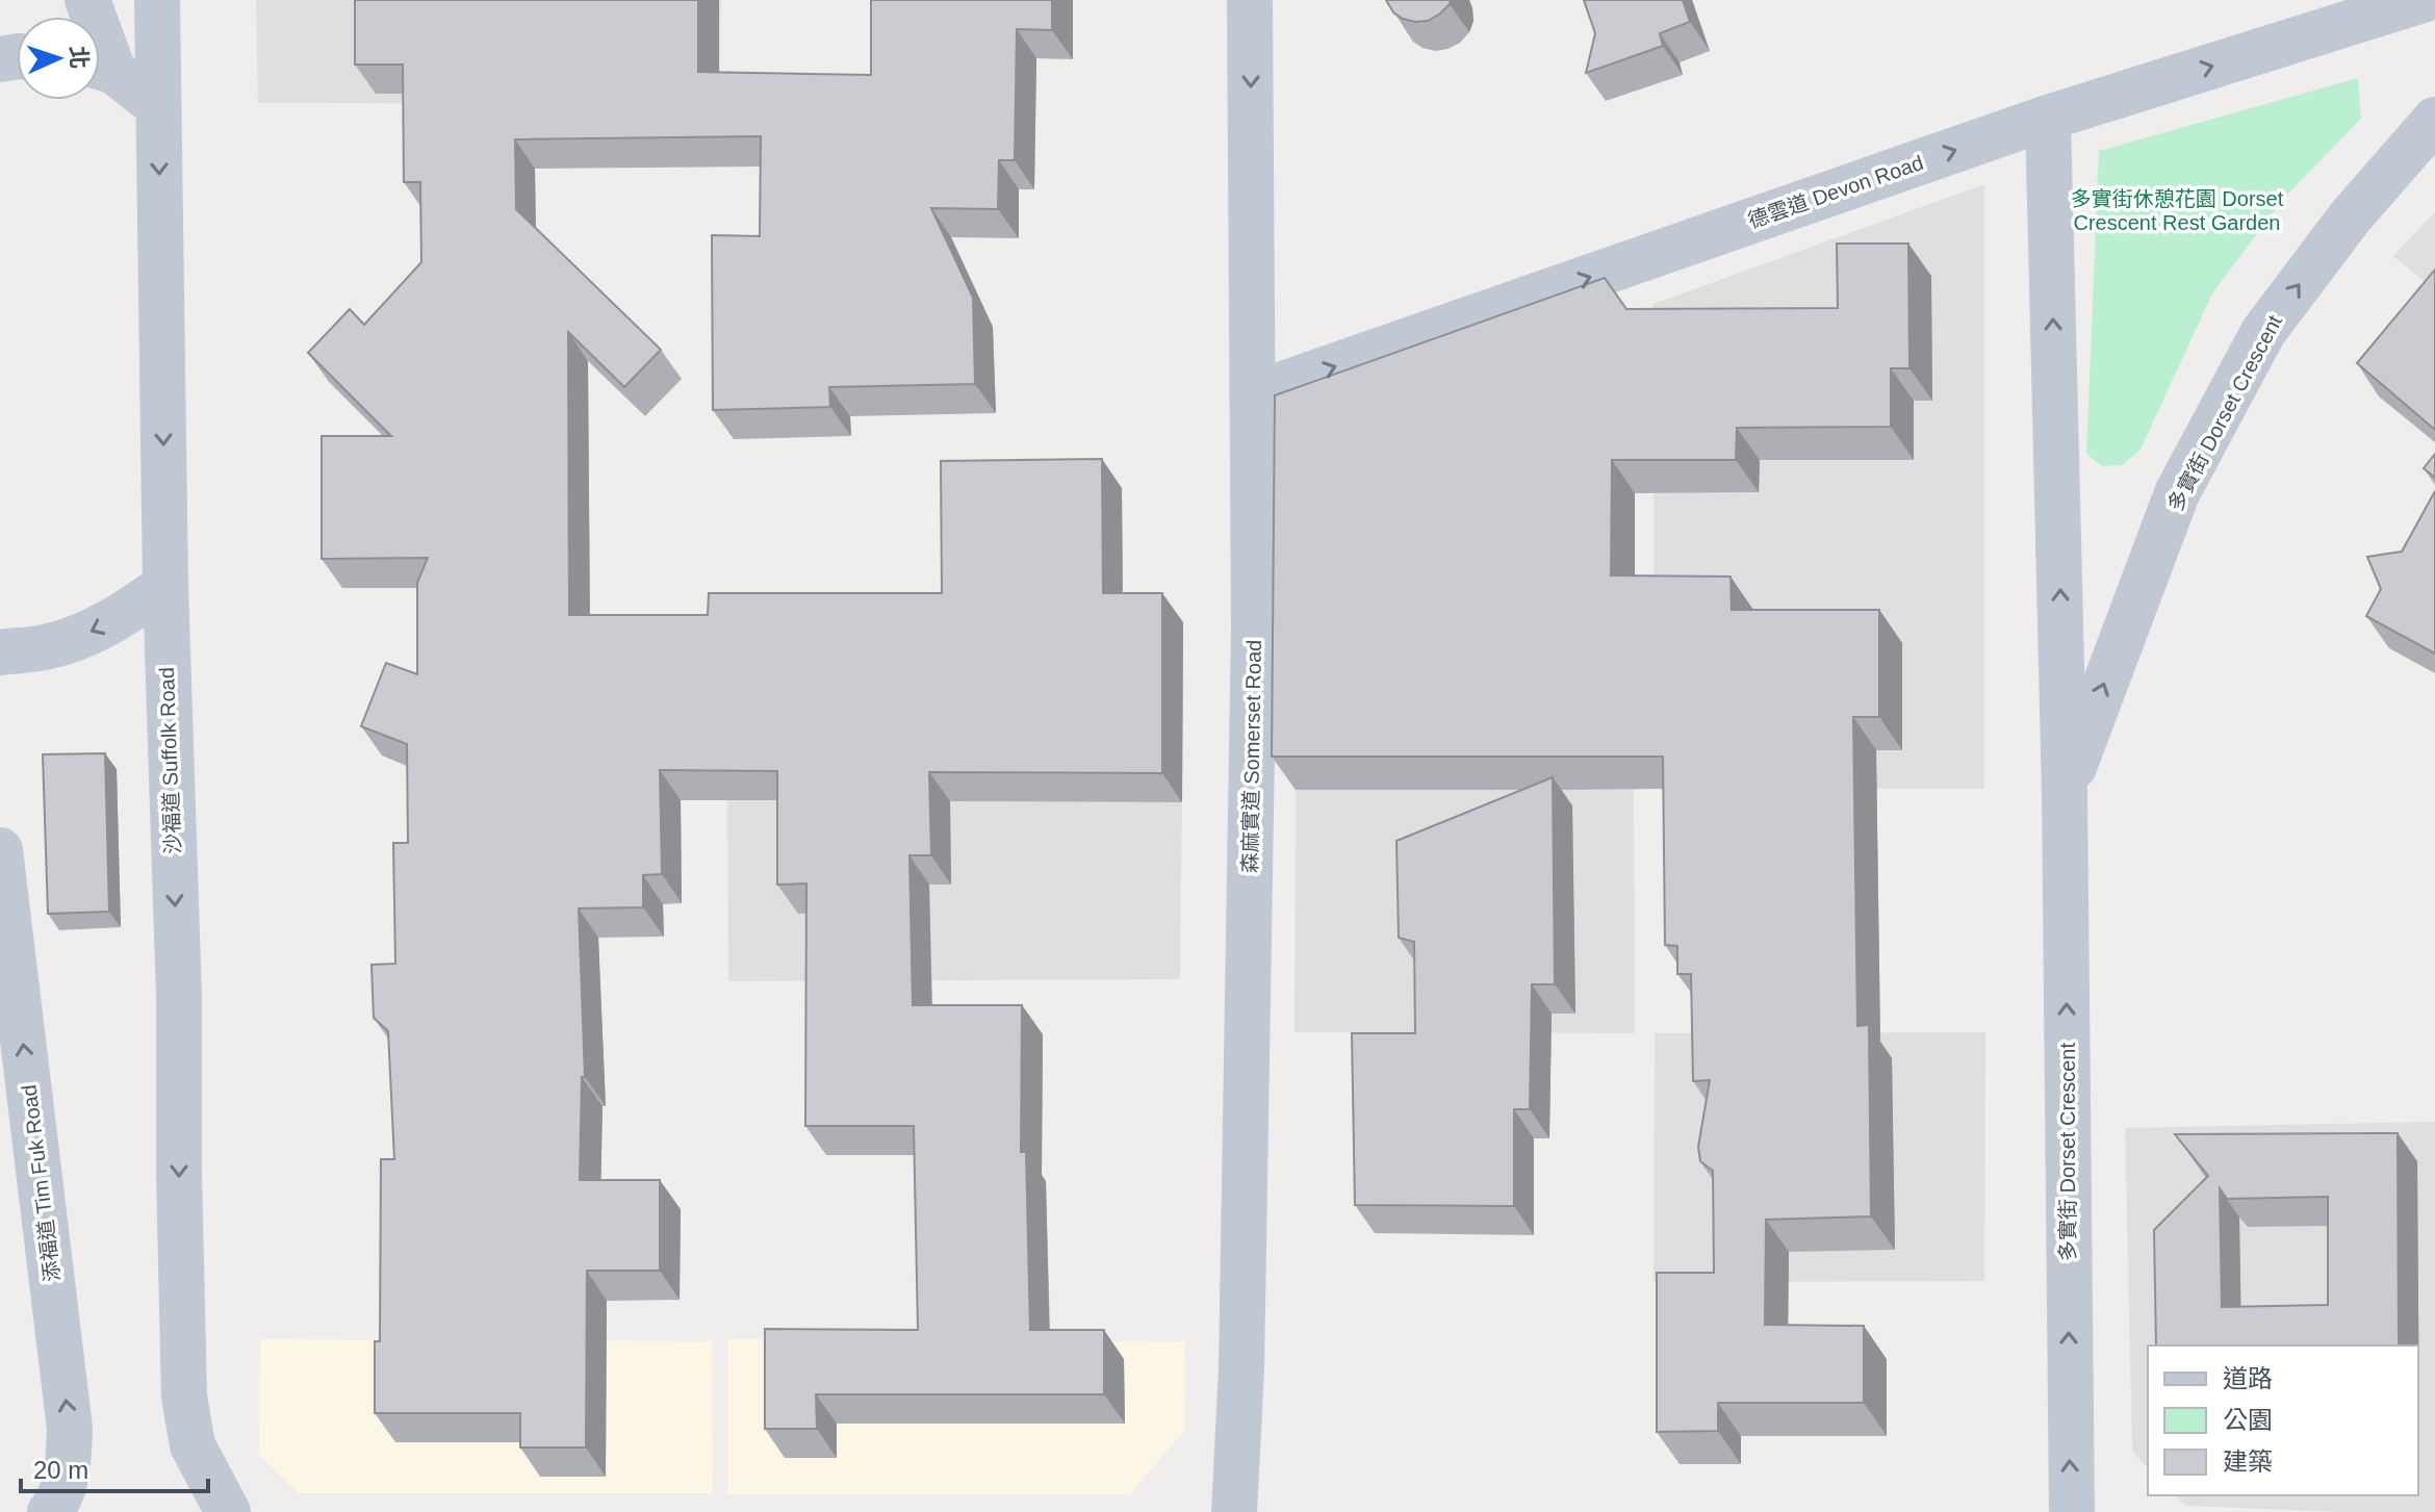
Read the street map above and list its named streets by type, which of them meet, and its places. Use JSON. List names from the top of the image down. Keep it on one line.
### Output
{"streets":{"street":["德雲道 Devon Road","多實街 Dorset Crescent","森麻實道 Somerset Road","沙福道 Suffolk Road","添福道 Tim Fuk Road"]},"crossings":[["德雲道 Devon Road","多實街 Dorset Crescent"],["德雲道 Devon Road","森麻實道 Somerset Road"]],"one_way":["德雲道 Devon Road","多實街 Dorset Crescent","沙福道 Suffolk Road","添福道 Tim Fuk Road"],"parks":["多實街休憩花園 Dorset Crescent Rest Garden"],"legend":["道路","公園","建築"],"scale_bar":"20 m","north":"right"}
